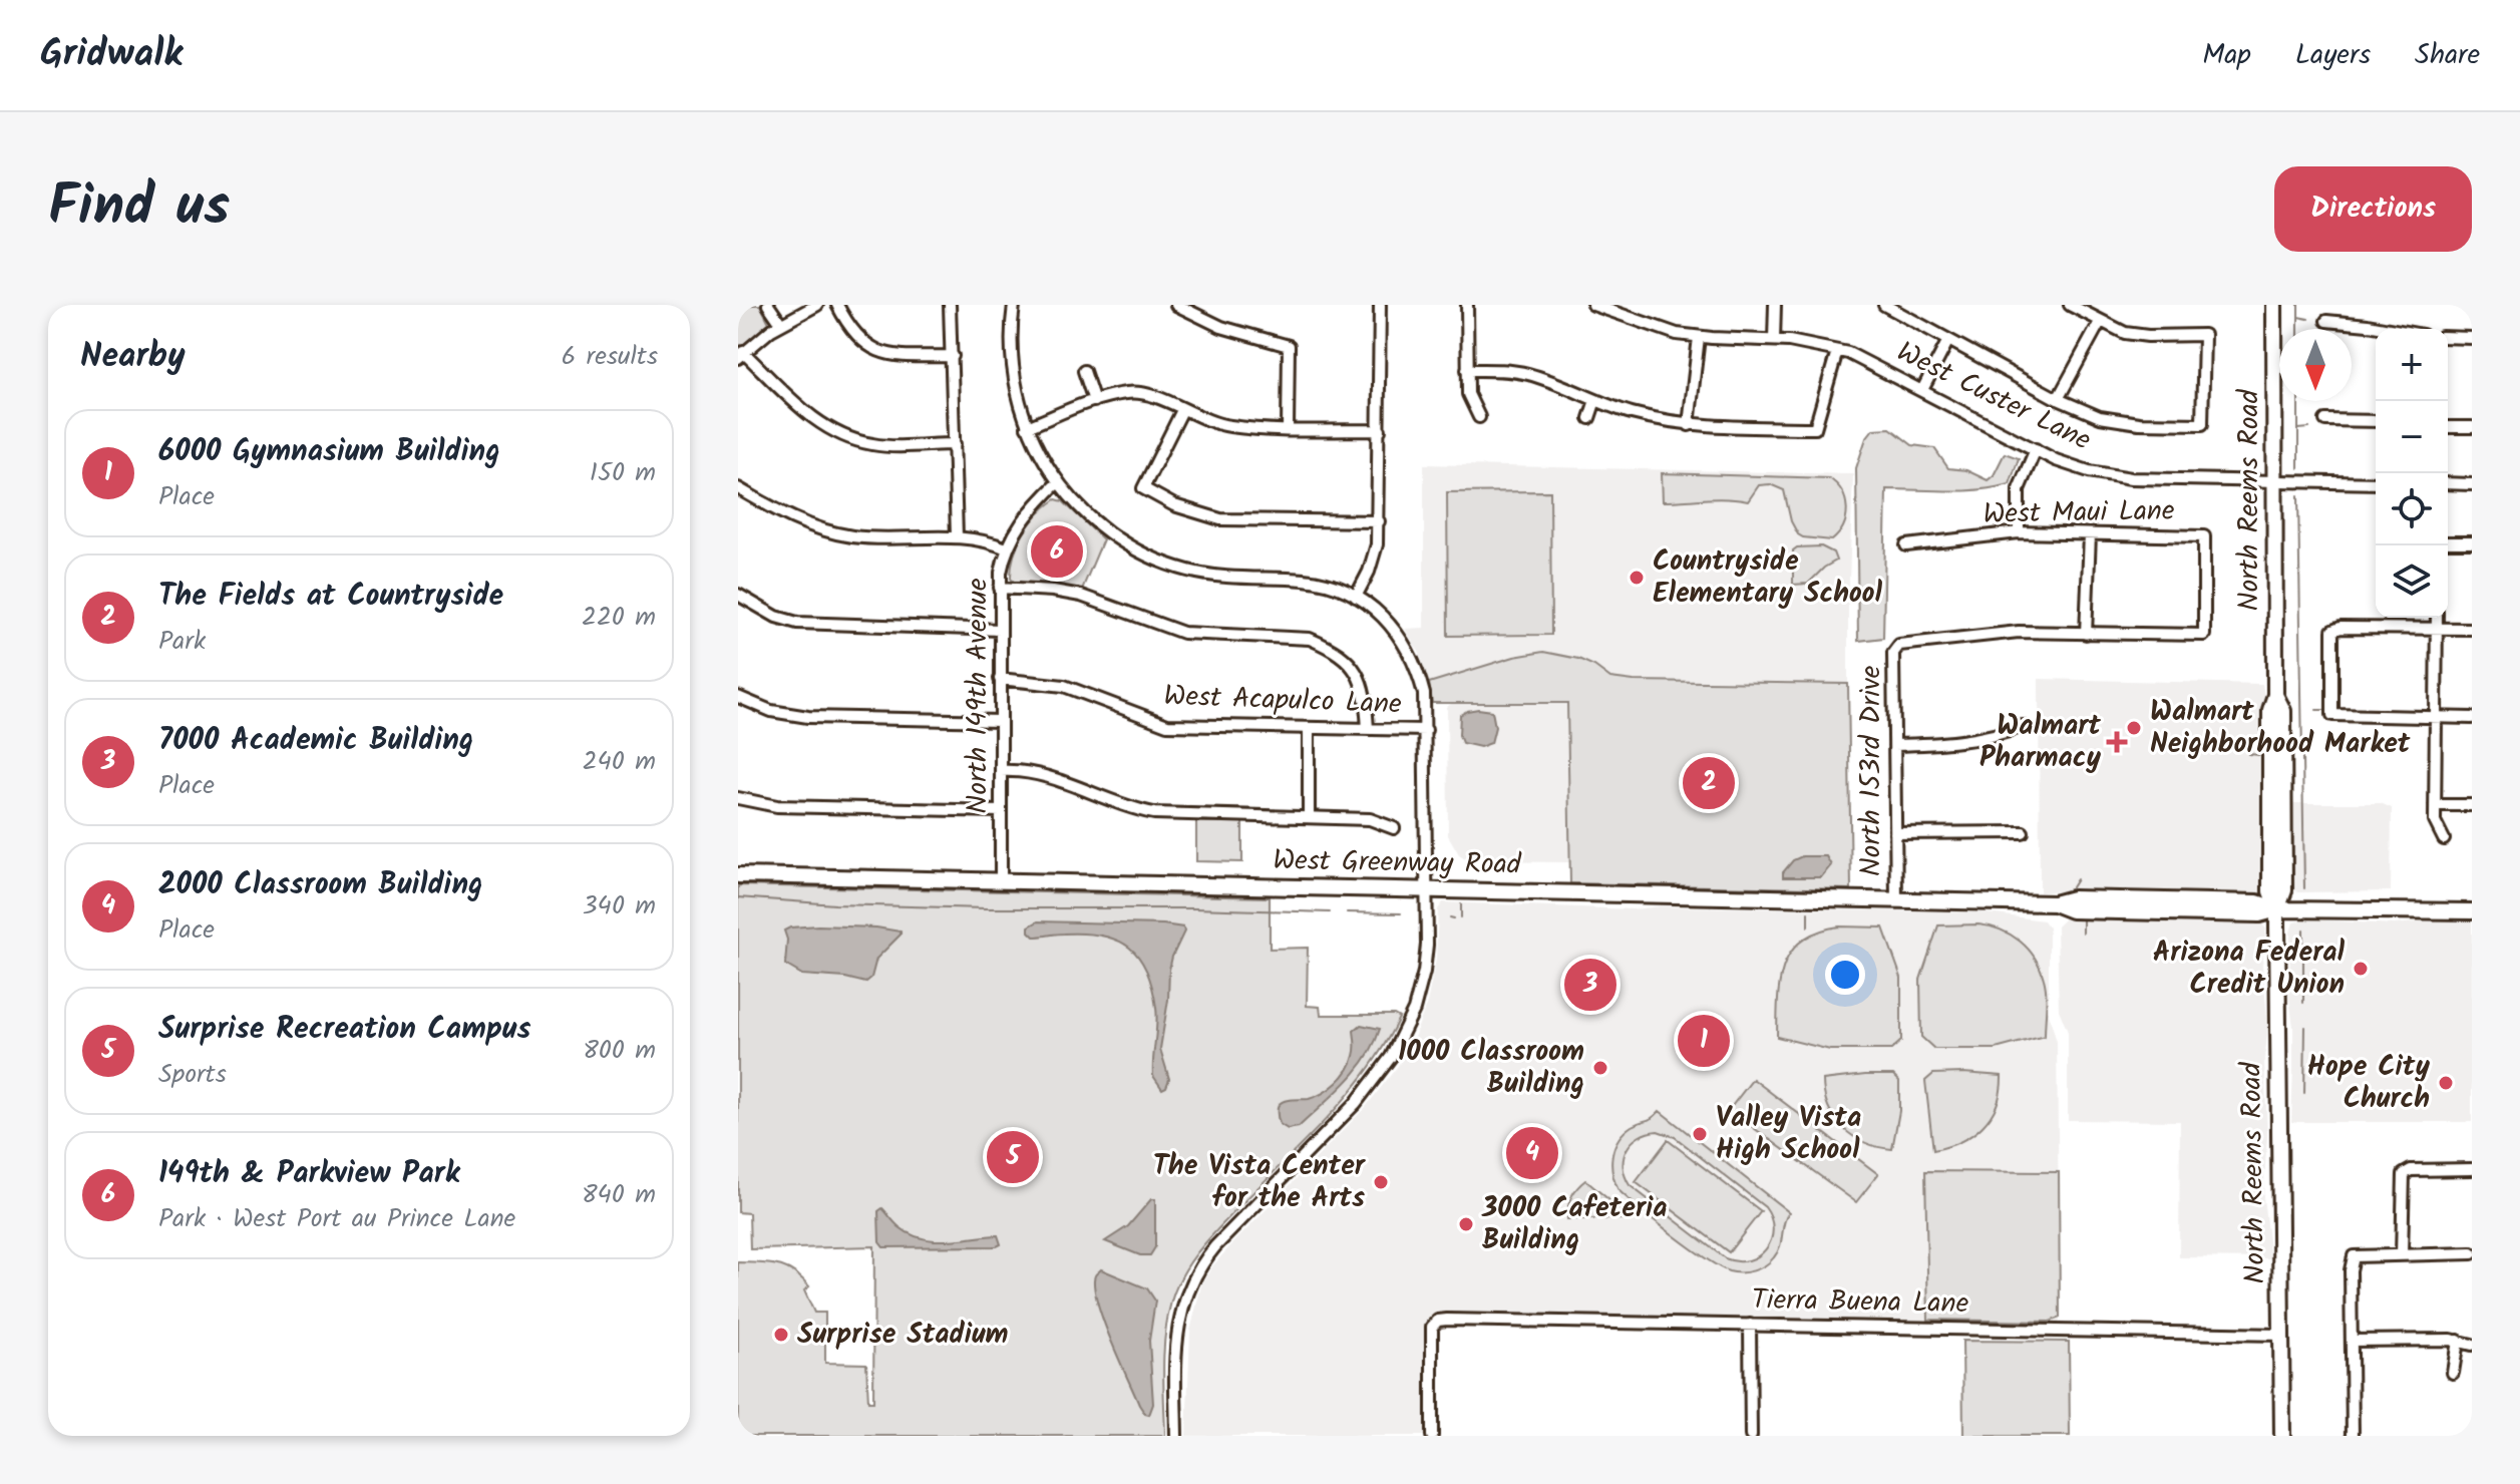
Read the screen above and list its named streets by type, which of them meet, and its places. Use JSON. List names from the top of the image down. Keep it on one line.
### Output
{"streets":{"main road":["North Reems Road","West Greenway Road"],"street":["West Custer Lane","West Maui Lane","North 149th Avenue","West Acapulco Lane","North 153rd Drive","Tierra Buena Lane"]},"crossings":[["West Custer Lane","North Reems Road"],["North Reems Road","West Greenway Road"],["North Reems Road","Tierra Buena Lane"],["West Maui Lane","North 153rd Drive"],["North 149th Avenue","West Acapulco Lane"],["North 149th Avenue","West Greenway Road"],["North 153rd Drive","West Greenway Road"]],"places":{"other":["Countryside Elementary School","Walmart Neighborhood Market","Arizona Federal Credit Union","1000 Classroom Building","Hope City Church","Valley Vista High School","The Vista Center for the Arts","3000 Cafeteria Building","Surprise Stadium"],"health":["Walmart Pharmacy"]},"north":"bottom","page":{"header":"Gridwalk","nav":["Map","Layers","Share"],"title":"Find us","buttons":"Directions","heading":["Nearby","6 results"],"map_buttons":["+","−"],"list":[{"mark":"1","name":"6000 Gymnasium Building","note":"Place","value":"150 m"},{"mark":"2","name":"The Fields at Countryside","note":"Park","value":"220 m"},{"mark":"3","name":"7000 Academic Building","note":"Place","value":"240 m"},{"mark":"4","name":"2000 Classroom Building","note":"Place","value":"340 m"},{"mark":"5","name":"Surprise Recreation Campus","note":"Sports","value":"800 m"},{"mark":"6","name":"149th & Parkview Park","note":"Park · West Port au Prince Lane","value":"840 m"}],"pins":["6","2","3","1","4","5"]}}
